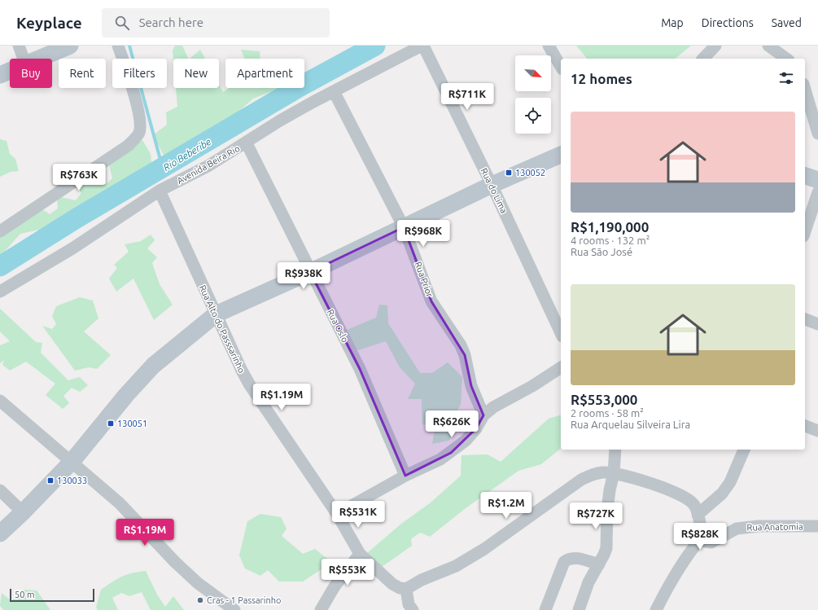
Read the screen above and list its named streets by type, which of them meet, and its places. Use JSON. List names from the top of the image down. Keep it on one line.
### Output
{"streets":{"street":["Avenida Beira Rio","Rua do Lima","Rua Prior","Rua Oslo","Rua Alto do Passsarinho","Rua Anatomia"]},"crossings":[["Avenida Beira Rio","Rua do Lima"],["Avenida Beira Rio","Rua Prior"],["Avenida Beira Rio","Rua Oslo"],["Avenida Beira Rio","Rua Alto do Passsarinho"]],"water":["Rio Beberibe"],"places":{"transit":["130052","130051","130033"],"other":["Cras - 1 Passarinho"]},"scale_bar":"50 m","north":"bottom right","page":{"header":"Keyplace","search":"Search here","nav":["Map","Directions","Saved"],"chip":["Buy","Rent","Filters","New","Apartment"],"heading":"12 homes","price":["R$711K","R$763K","R$968K","R$938K","R$1.19M","R$626K","R$1.2M","R$531K","R$727K","R$1.19M","R$828K","R$553K"],"list":[{"name":"R$1,190,000","note":"4 rooms · 132 m² · Rua São José"},{"name":"R$553,000","note":"2 rooms · 58 m² · Rua Arquelau Silveira Lira"}],"scale":"50 m"}}
